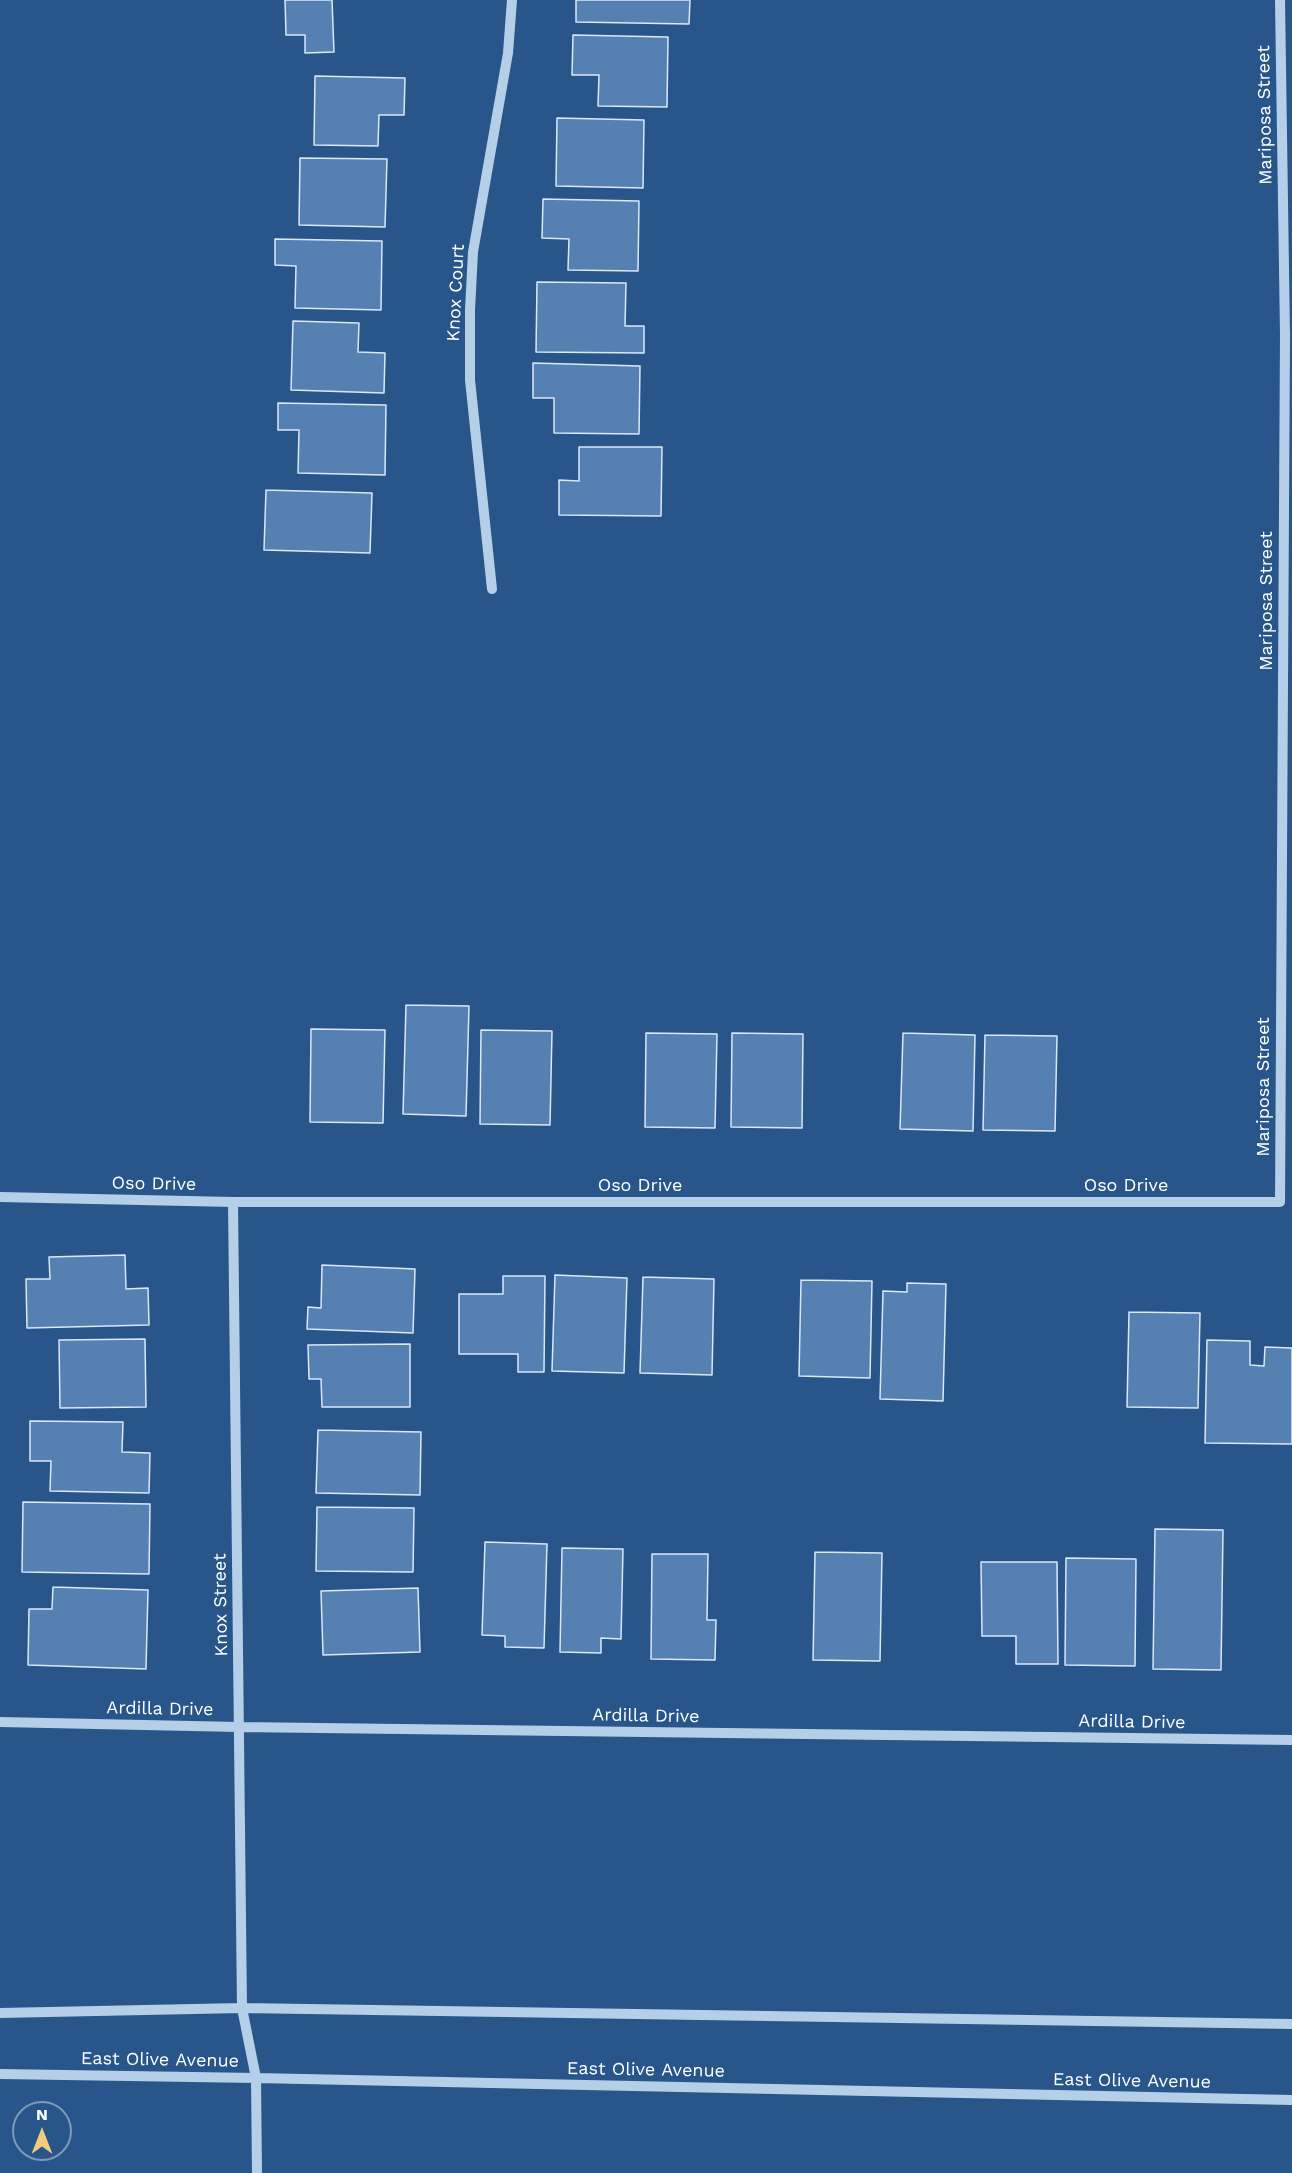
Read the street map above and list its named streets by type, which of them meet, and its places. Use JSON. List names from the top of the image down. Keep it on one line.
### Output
{"streets":{"street":["Mariposa Street","Knox Court","Oso Drive","Knox Street","Ardilla Drive","East Olive Avenue"]},"crossings":[["Mariposa Street","Oso Drive"],["Oso Drive","Knox Street"],["Knox Street","Ardilla Drive"],["Knox Street","East Olive Avenue"]],"north":"top"}
